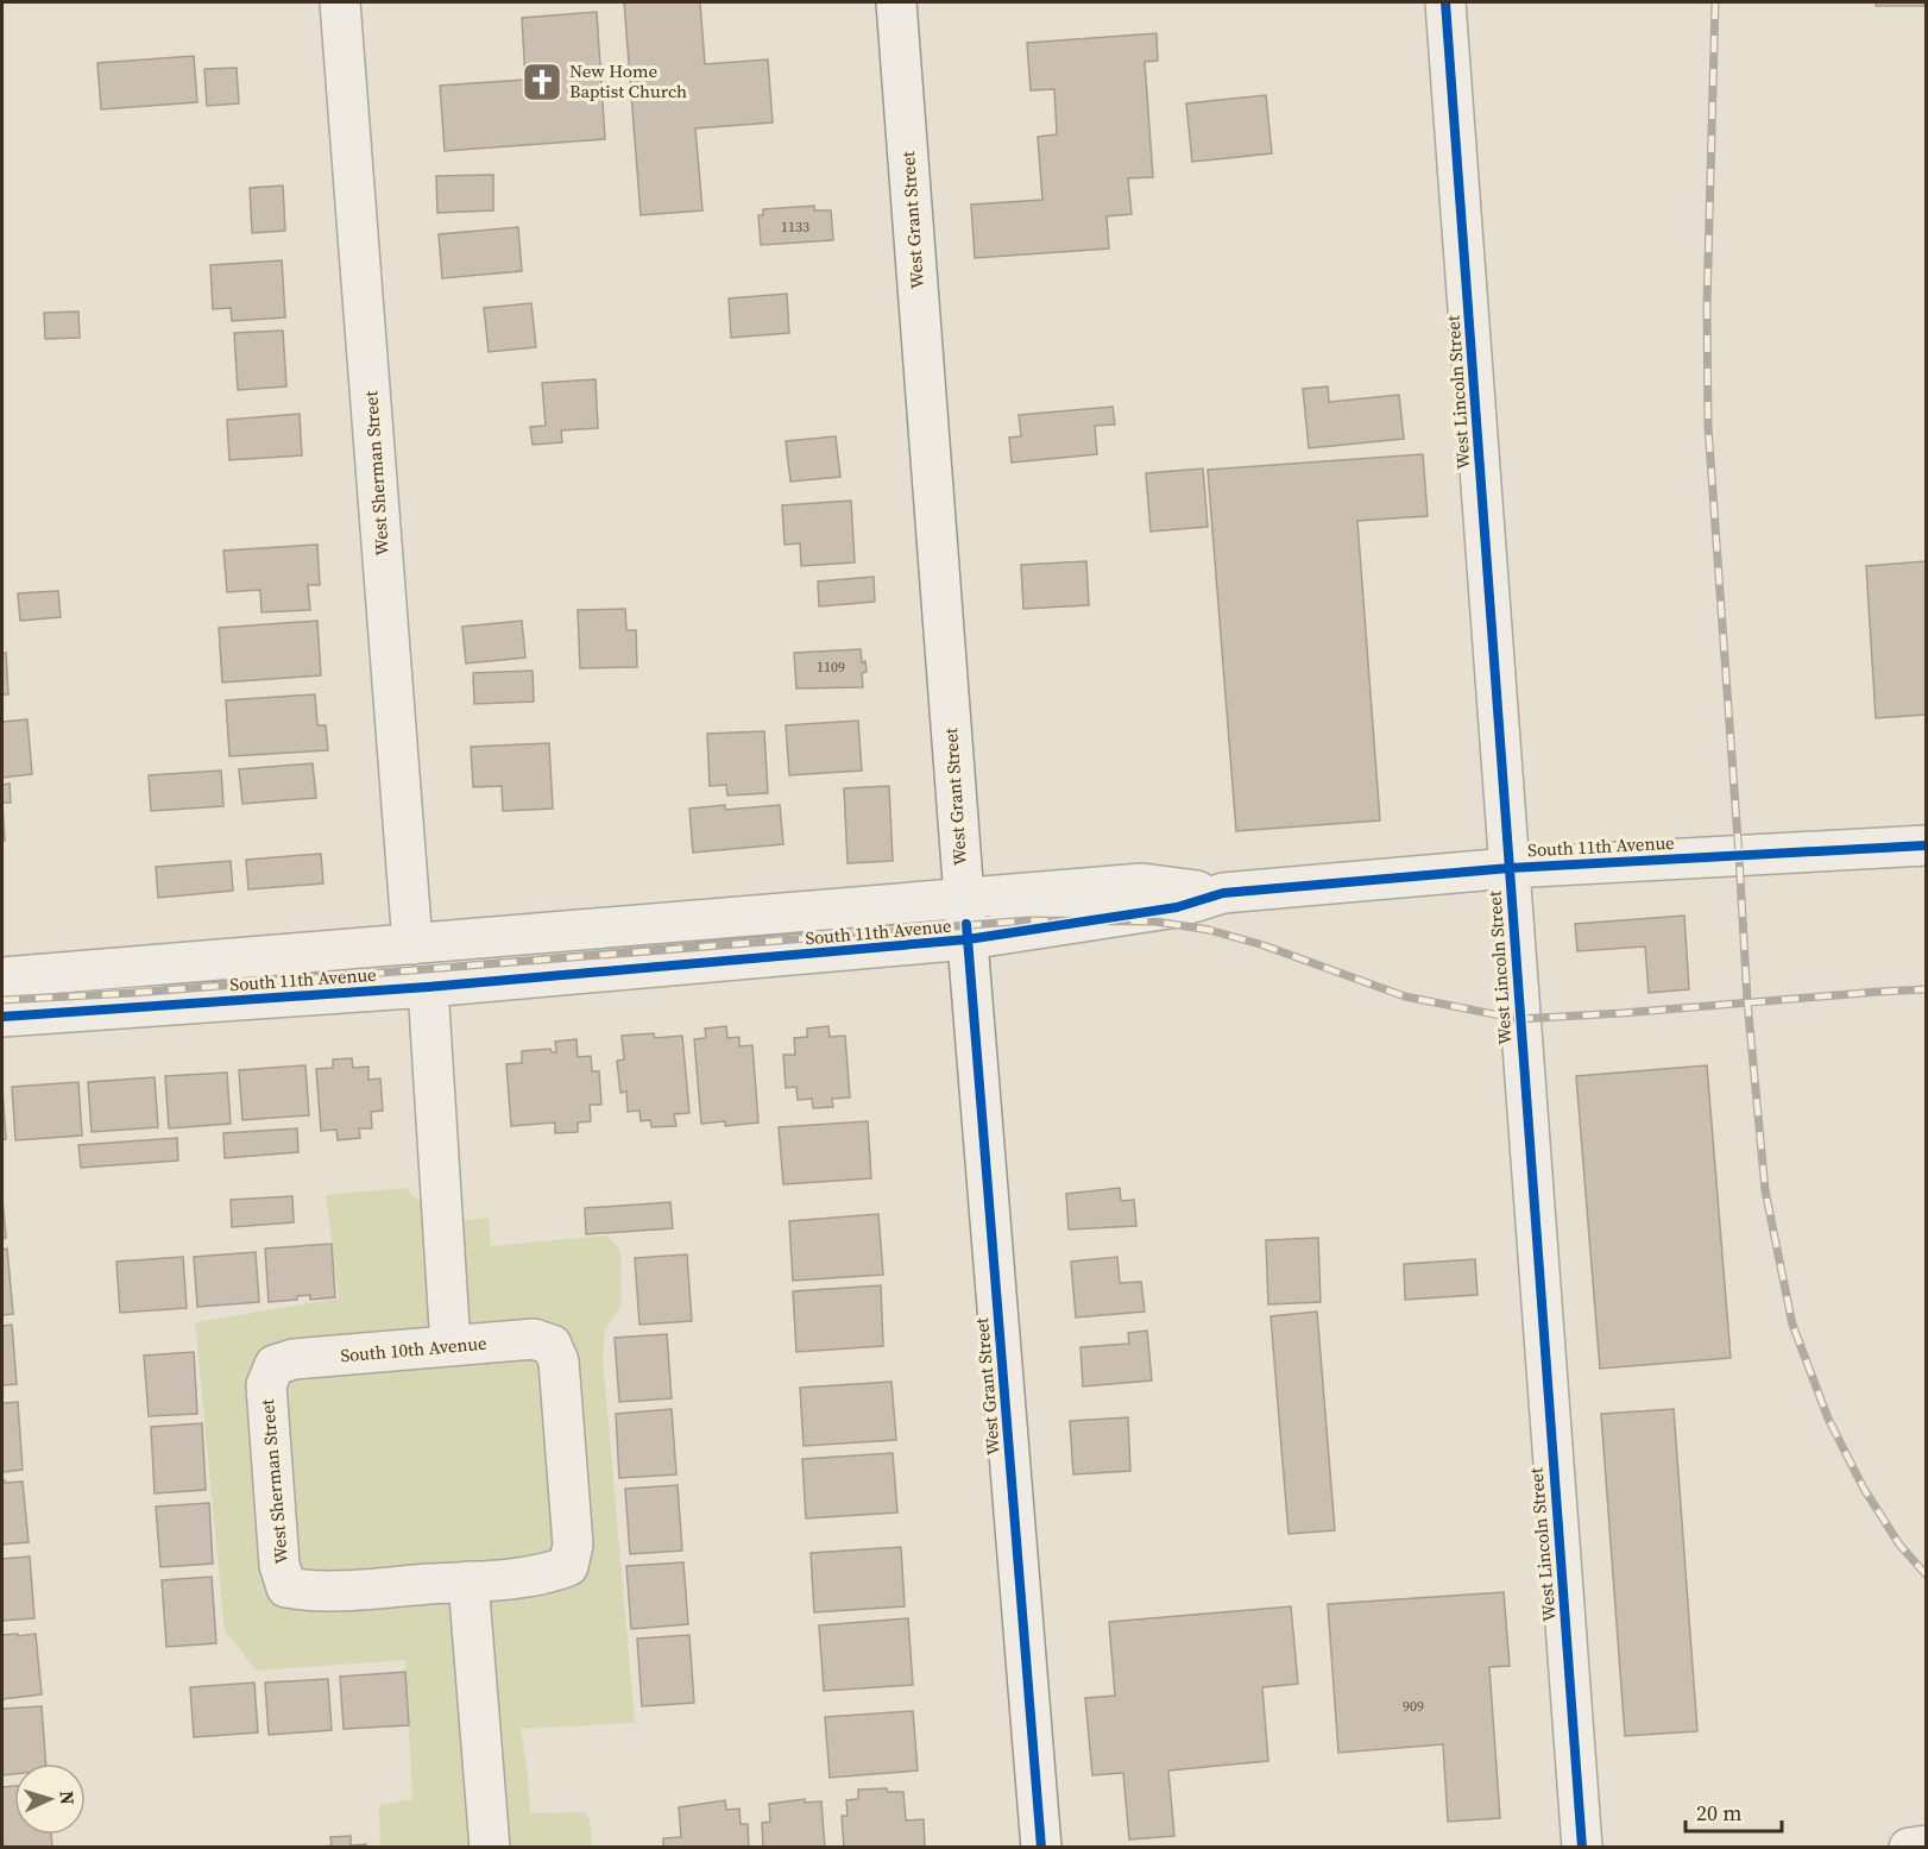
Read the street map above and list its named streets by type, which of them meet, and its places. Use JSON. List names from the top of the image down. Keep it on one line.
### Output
{"streets":{"street":["West Grant Street","West Lincoln Street","West Sherman Street","South 11th Avenue","South 10th Avenue"]},"crossings":[["West Grant Street","South 11th Avenue"],["West Lincoln Street","South 11th Avenue"],["West Sherman Street","South 11th Avenue"],["West Sherman Street","South 10th Avenue"]],"places":{"church":["New Home Baptist Church"]},"house_numbers":["1133","1109","909"],"scale_bar":"20 m","north":"right"}
